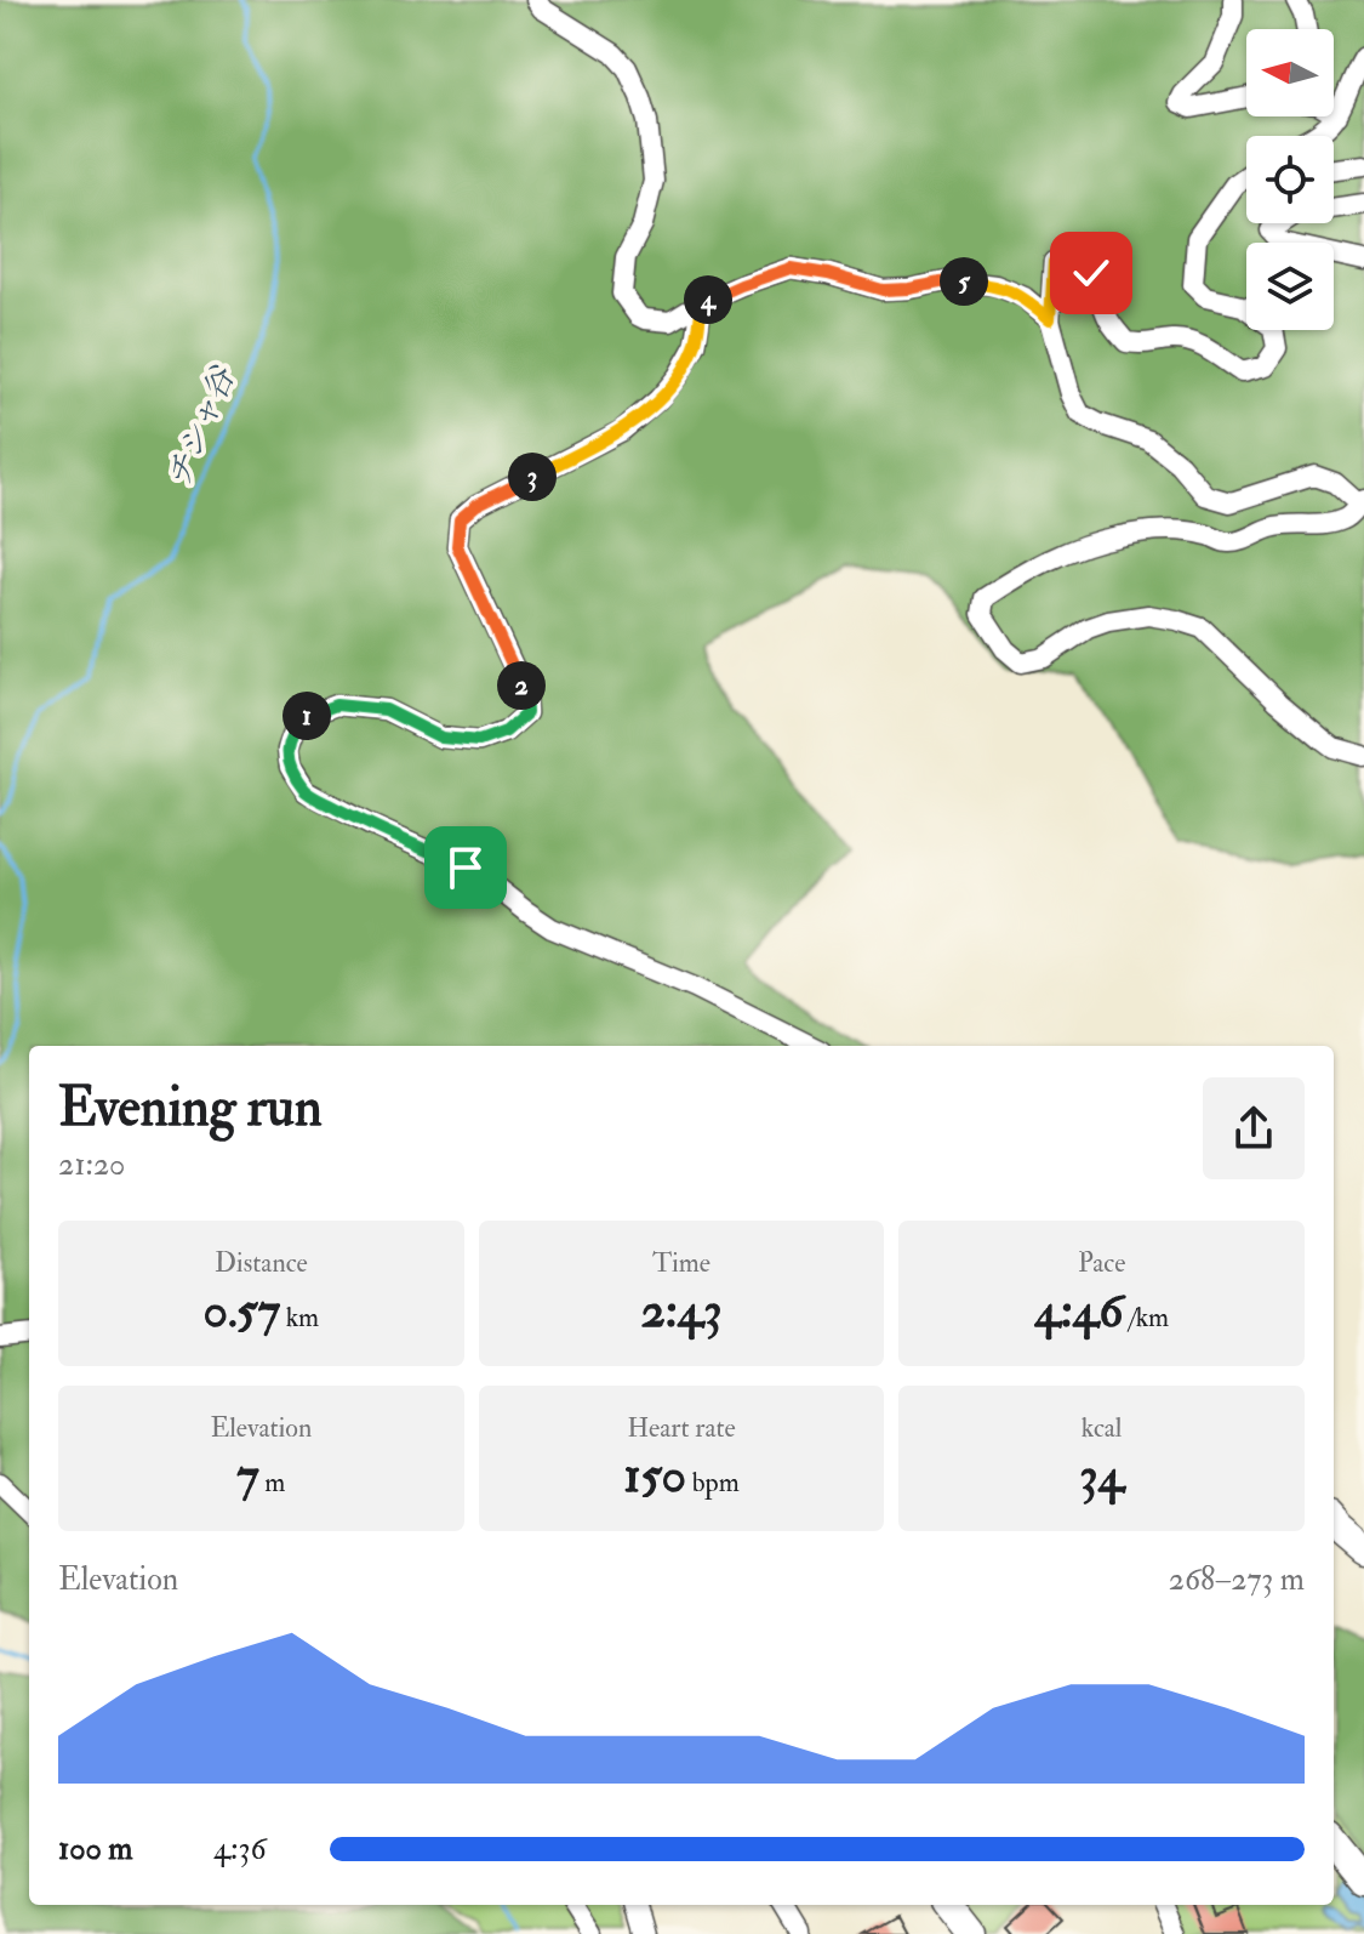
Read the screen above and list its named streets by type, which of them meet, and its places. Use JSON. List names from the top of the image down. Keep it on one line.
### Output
{"water":["チシャ谷"],"north":"left","page":{"pins":["5","4","3","2","1"],"heading":["Evening run","21:20"],"stats":[["Distance","0.57 km"],["Time","2:43"],["Pace","4:46 /km"],["Elevation","7 m"],["Heart rate","150 bpm"],["kcal","34"]],"chart":["Elevation","268–273 m"],"list":[{"name":"100 m","note":"4:36"}]}}
